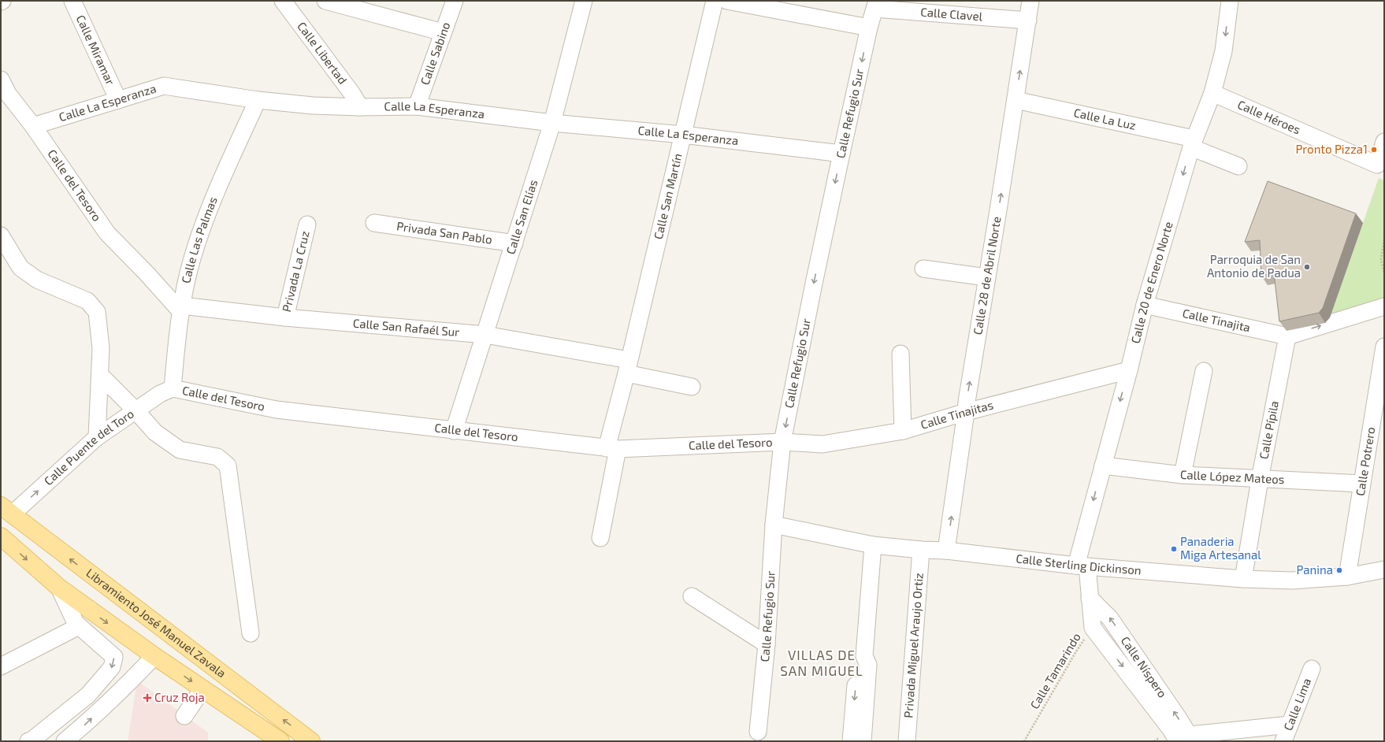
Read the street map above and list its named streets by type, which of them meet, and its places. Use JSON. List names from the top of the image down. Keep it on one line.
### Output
{"streets":{"main road":["Libramiento José Manuel Zavala"],"street":["Calle Clavel","Calle Miramar","Calle Libertad","Calle Sabino","Calle La Esperanza","Calle Refugio Sur","Calle Héroes","Calle La Luz","Calle del Tesoro","Calle San Martín","Calle San Elías","Privada San Pablo","Calle Las Palmas","Privada La Cruz","Calle 28 de Abril Norte","Calle 20 de Enero Norte","Calle Tinajita","Calle San Rafaél Sur","Calle Tinajitas","Calle Pípila","Calle Puente del Toro","Calle Potrero","Calle López Mateos","Calle Sterling Dickinson","Privada Miguel Araujo Ortiz","Calle Níspero","Calle Lima"],"path":["Calle Tamarindo"]},"crossings":[["Calle Clavel","Calle Refugio Sur"],["Calle Clavel","Calle 28 de Abril Norte"],["Calle Miramar","Calle La Esperanza"],["Calle Libertad","Calle La Esperanza"],["Calle Sabino","Calle La Esperanza"],["Calle La Esperanza","Calle Refugio Sur"],["Calle La Esperanza","Calle del Tesoro"],["Calle La Esperanza","Calle San Martín"],["Calle La Esperanza","Calle San Elías"],["Calle La Esperanza","Calle Las Palmas"],["Calle Refugio Sur","Calle del Tesoro"],["Calle Refugio Sur","Calle Tinajitas"],["Calle Refugio Sur","Calle Sterling Dickinson"],["Calle Héroes","Calle 20 de Enero Norte"],["Calle La Luz","Calle 28 de Abril Norte"],["Calle La Luz","Calle 20 de Enero Norte"],["Calle del Tesoro","Calle San Martín"],["Calle del Tesoro","Calle San Elías"],["Calle del Tesoro","Calle Las Palmas"],["Calle del Tesoro","Calle San Rafaél Sur"],["Calle del Tesoro","Calle Tinajitas"],["Calle del Tesoro","Calle Puente del Toro"],["Calle San Martín","Calle San Rafaél Sur"],["Calle San Elías","Privada San Pablo"],["Calle San Elías","Calle San Rafaél Sur"],["Calle Las Palmas","Calle San Rafaél Sur"],["Calle Las Palmas","Calle Puente del Toro"],["Privada La Cruz","Calle San Rafaél Sur"],["Calle 28 de Abril Norte","Calle Tinajitas"],["Calle 28 de Abril Norte","Calle Sterling Dickinson"],["Calle 20 de Enero Norte","Calle Tinajita"],["Calle 20 de Enero Norte","Calle Tinajitas"],["Calle 20 de Enero Norte","Calle López Mateos"],["Calle 20 de Enero Norte","Calle Sterling Dickinson"],["Calle Tinajita","Calle Pípila"],["Calle Pípila","Calle López Mateos"],["Calle Pípila","Calle Sterling Dickinson"],["Calle Puente del Toro","Libramiento José Manuel Zavala"],["Calle Potrero","Calle López Mateos"],["Calle Potrero","Calle Sterling Dickinson"],["Calle Sterling Dickinson","Privada Miguel Araujo Ortiz"],["Calle Níspero","Calle Tamarindo"]],"one_way":["Calle Refugio Sur","Calle 28 de Abril Norte","Calle 20 de Enero Norte","Calle Puente del Toro"],"districts":["VILLAS DE SAN MIGUEL"],"places":{"other":["Pronto Pizza1","Parroquia de San Antonio de Padua","Panaderia Miga Artesanal","Panina"],"health":["Cruz Roja"]}}
